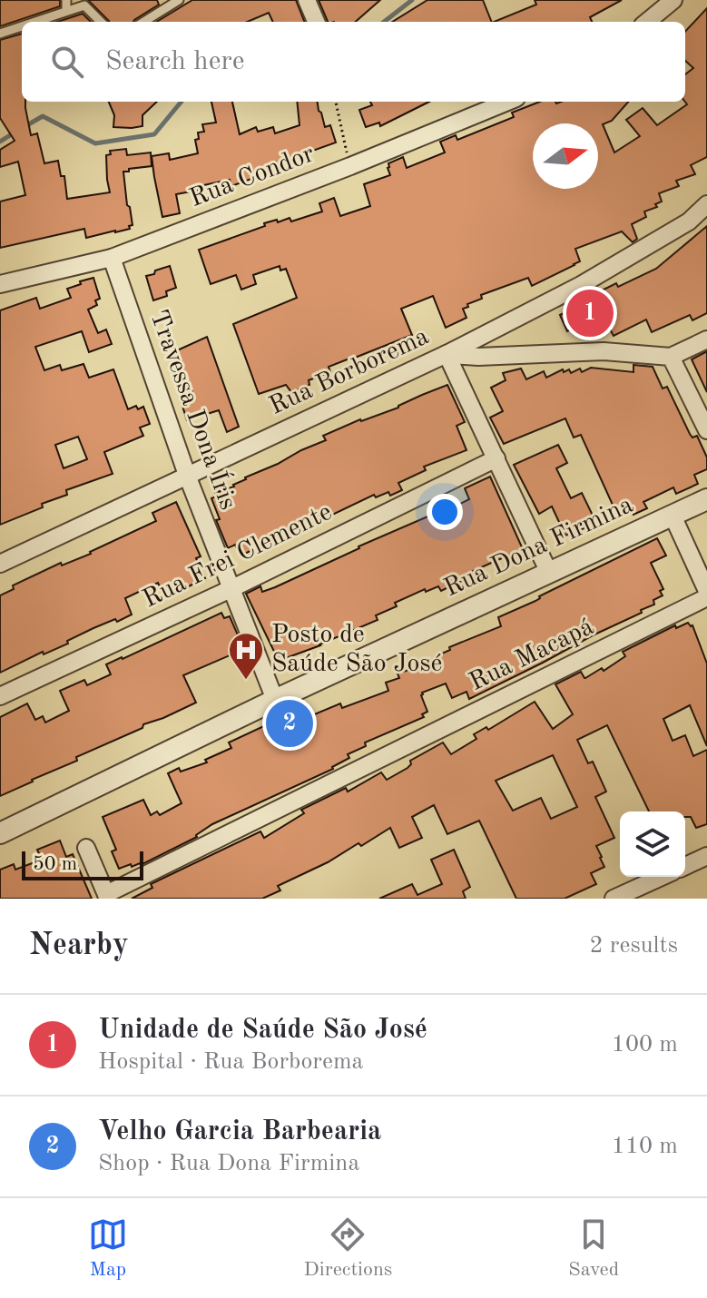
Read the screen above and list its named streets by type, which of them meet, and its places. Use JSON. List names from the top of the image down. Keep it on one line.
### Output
{"streets":{"street":["Rua Condor","Rua Borborema","Travessa Dona Íris","Rua Dona Firmina","Rua Frei Clemente","Rua Macapá"]},"crossings":[["Rua Condor","Travessa Dona Íris"],["Rua Borborema","Travessa Dona Íris"],["Travessa Dona Íris","Rua Dona Firmina"],["Travessa Dona Íris","Rua Frei Clemente"]],"places":{"hospital":["Posto de Saúde São José"]},"scale_bar":"50 m","north":"right","page":{"search":"Search here","pins":["1","2"],"scale":"50 m","heading":["Nearby","2 results"],"list":[{"mark":"1","name":"Unidade de Saúde São José","note":"Hospital · Rua Borborema","value":"100 m"},{"mark":"2","name":"Velho Garcia Barbearia","note":"Shop · Rua Dona Firmina","value":"110 m"}],"nav":["Map","Directions","Saved"]}}
